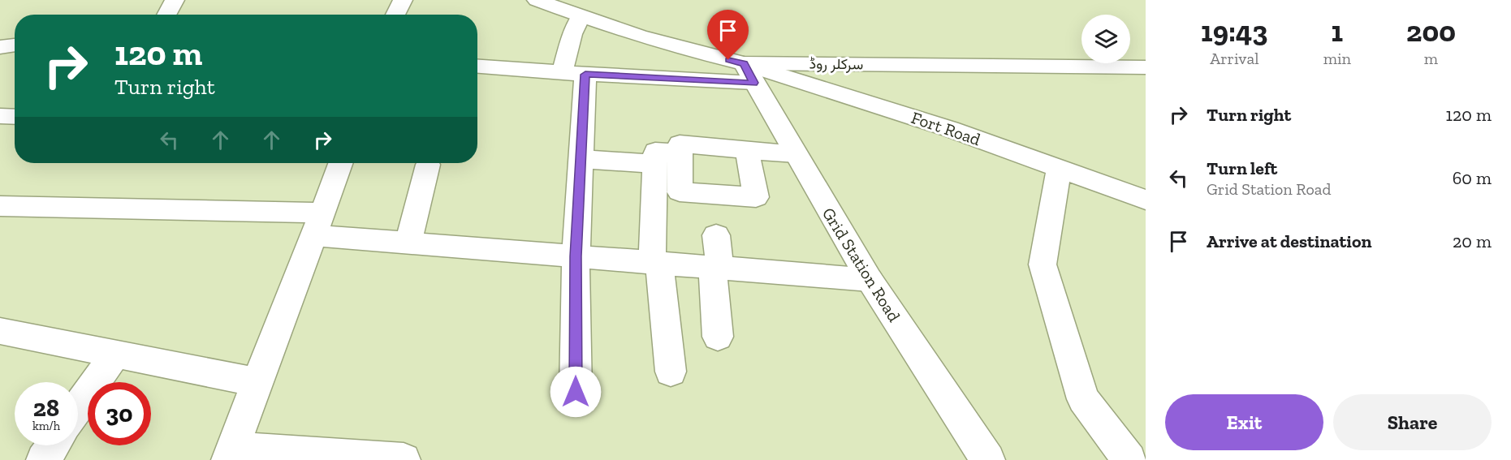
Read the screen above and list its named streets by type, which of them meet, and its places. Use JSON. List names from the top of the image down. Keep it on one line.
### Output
{"streets":{"street":["سرکلر روڈ","Fort Road","Grid Station Road"]},"crossings":[["سرکلر روڈ","Fort Road"],["سرکلر روڈ","Grid Station Road"],["Fort Road","Grid Station Road"]],"page":{"eta":["19:43","Arrival","1","min","200","m"],"turn":["120 m","Turn right"],"list":[{"name":"Turn right","value":"120 m"},{"name":"Turn left","note":"Grid Station Road","value":"60 m"},{"name":"Arrive at destination","value":"20 m"}],"speed":"28 km/h","limit":"30","buttons":["Exit","Share"]}}
